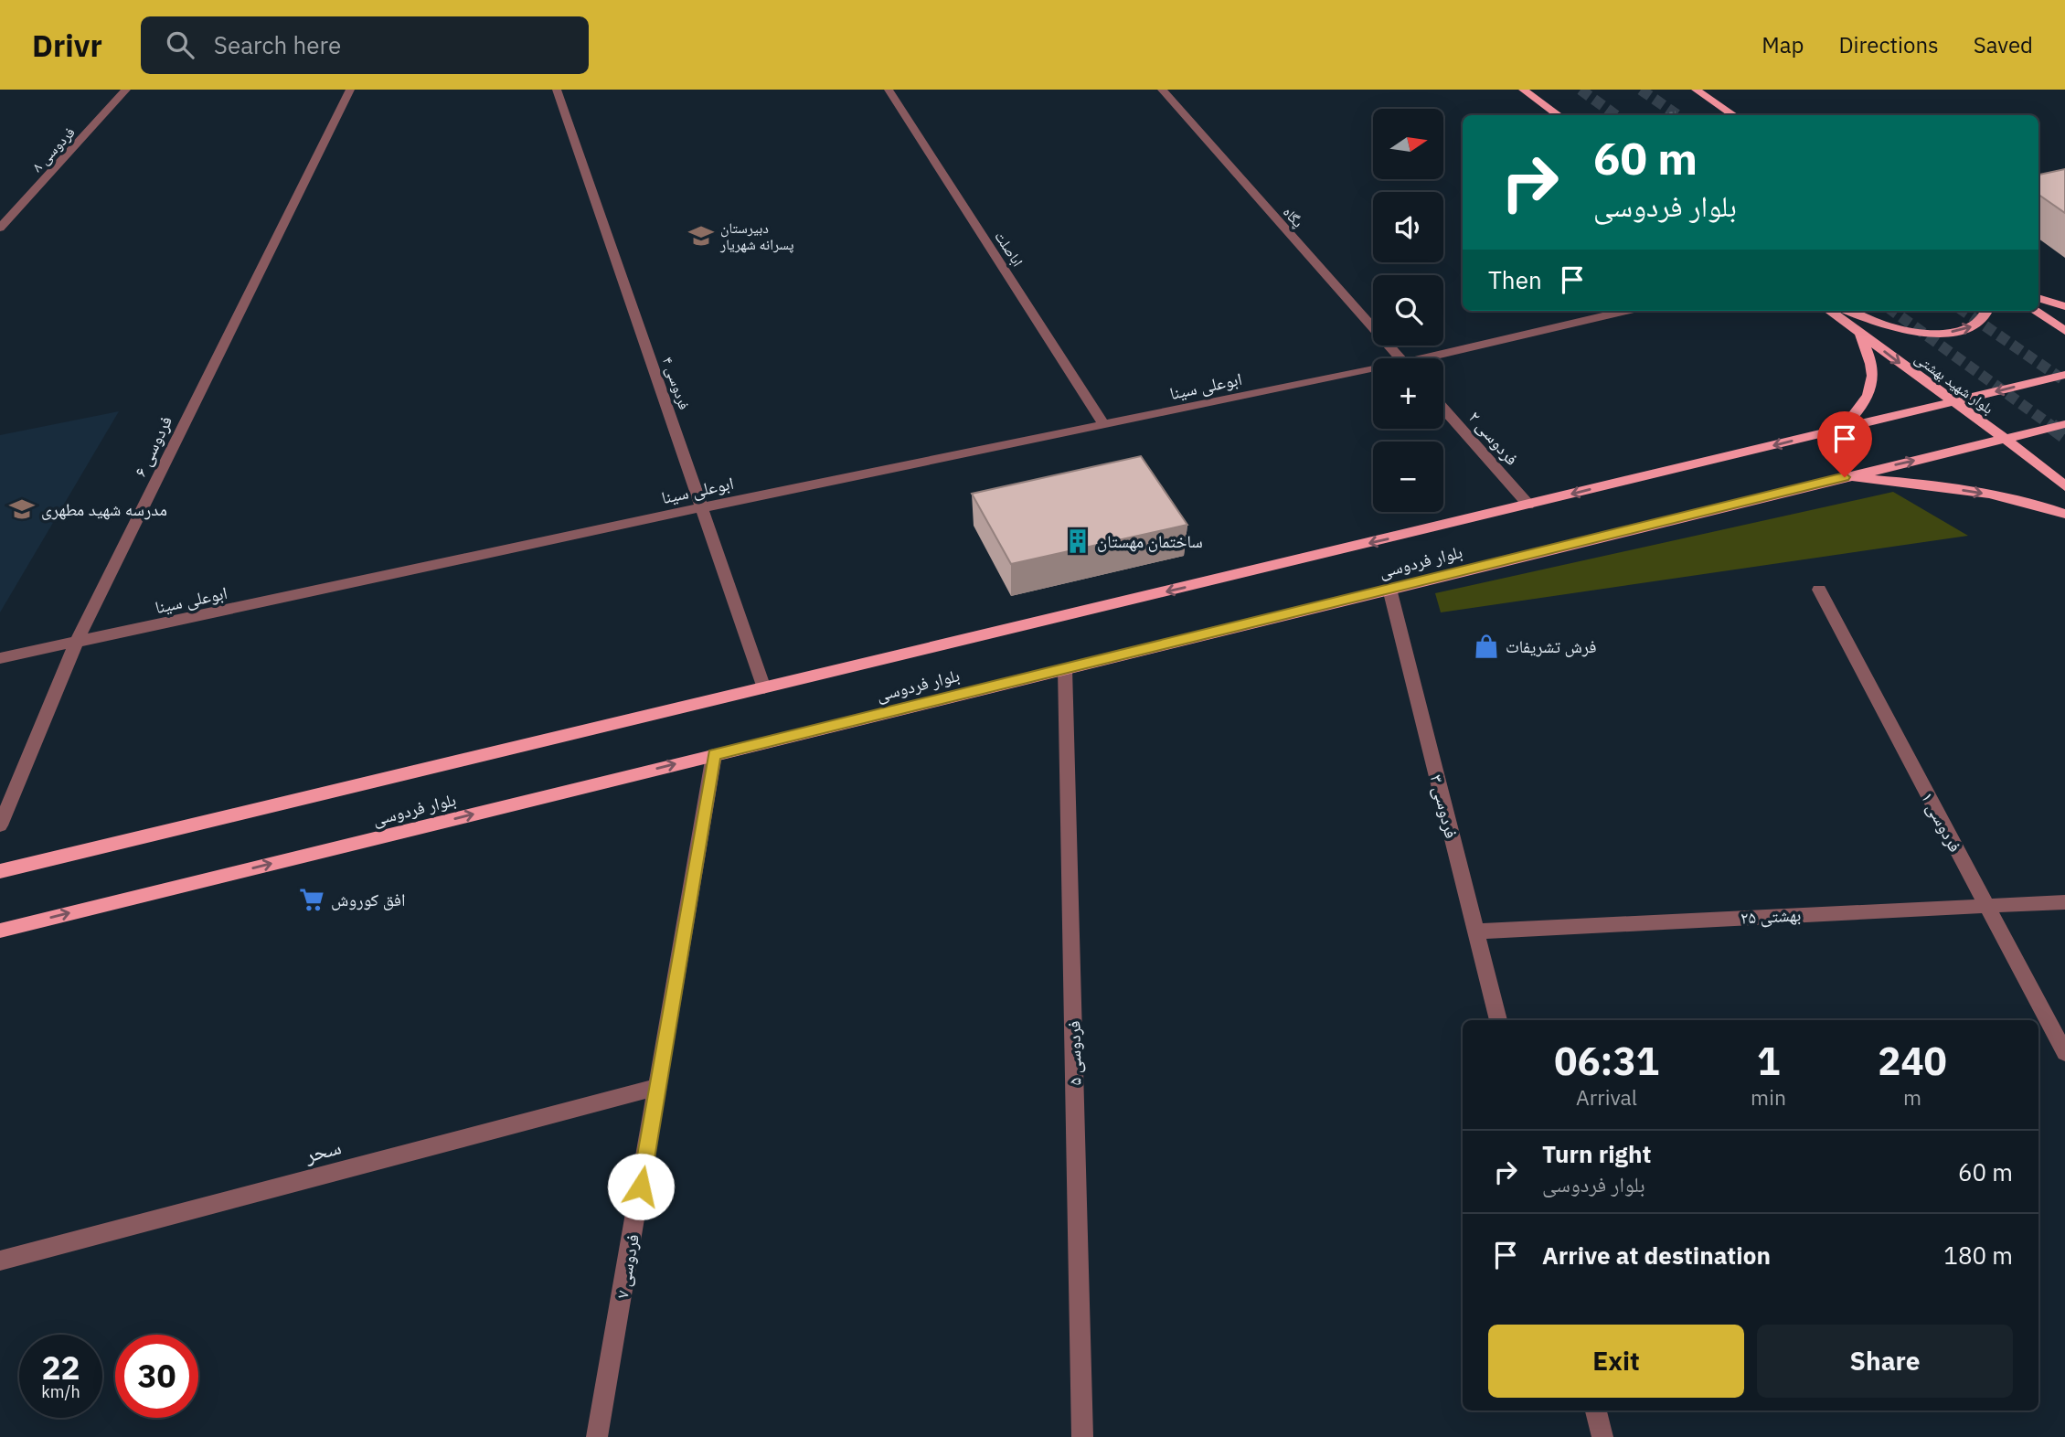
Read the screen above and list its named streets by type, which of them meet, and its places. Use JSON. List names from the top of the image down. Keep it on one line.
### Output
{"streets":{"main road":["بلوار شهید بهشتی","بلوار فردوسی"],"street":["فردوسی ۸","پگاه","اباصلت","فردوسی ۴","ابوعلی سینا","فردوسی ۲","فردوسی ۶","فردوسی ۳","فردوسی ۱","بهشتی ۲۵","فردوسی ۵","سحر","فردوسی ۷"]},"crossings":[["اباصلت","ابوعلی سینا"],["فردوسی ۴","ابوعلی سینا"],["فردوسی ۴","بلوار فردوسی"],["بلوار شهید بهشتی","بلوار فردوسی"],["ابوعلی سینا","فردوسی ۶"],["فردوسی ۲","بلوار فردوسی"],["بلوار فردوسی","فردوسی ۳"],["بلوار فردوسی","فردوسی ۵"],["بلوار فردوسی","فردوسی ۷"],["فردوسی ۳","بهشتی ۲۵"],["فردوسی ۱","بهشتی ۲۵"],["سحر","فردوسی ۷"]],"one_way":["بلوار شهید بهشتی"],"places":{"school or university":["دبیرستان پسرانه شهریار","مدرسه شهید مطهری"],"building":["ساختمان مهستان"],"shop":["فرش تشریفات"],"supermarket":["افق کوروش"]},"north":"right","page":{"header":"Drivr","search":"Search here","nav":["Map","Directions","Saved"],"map_buttons":["+","−"],"turn":["60 m","بلوار فردوسی"],"then":"Then","eta":["06:31","Arrival","1","min","240","m"],"list":[{"name":"Turn right","note":"بلوار فردوسی","value":"60 m"},{"name":"Arrive at destination","value":"180 m"}],"buttons":["Exit","Share"],"speed":"22 km/h","limit":"30"}}
